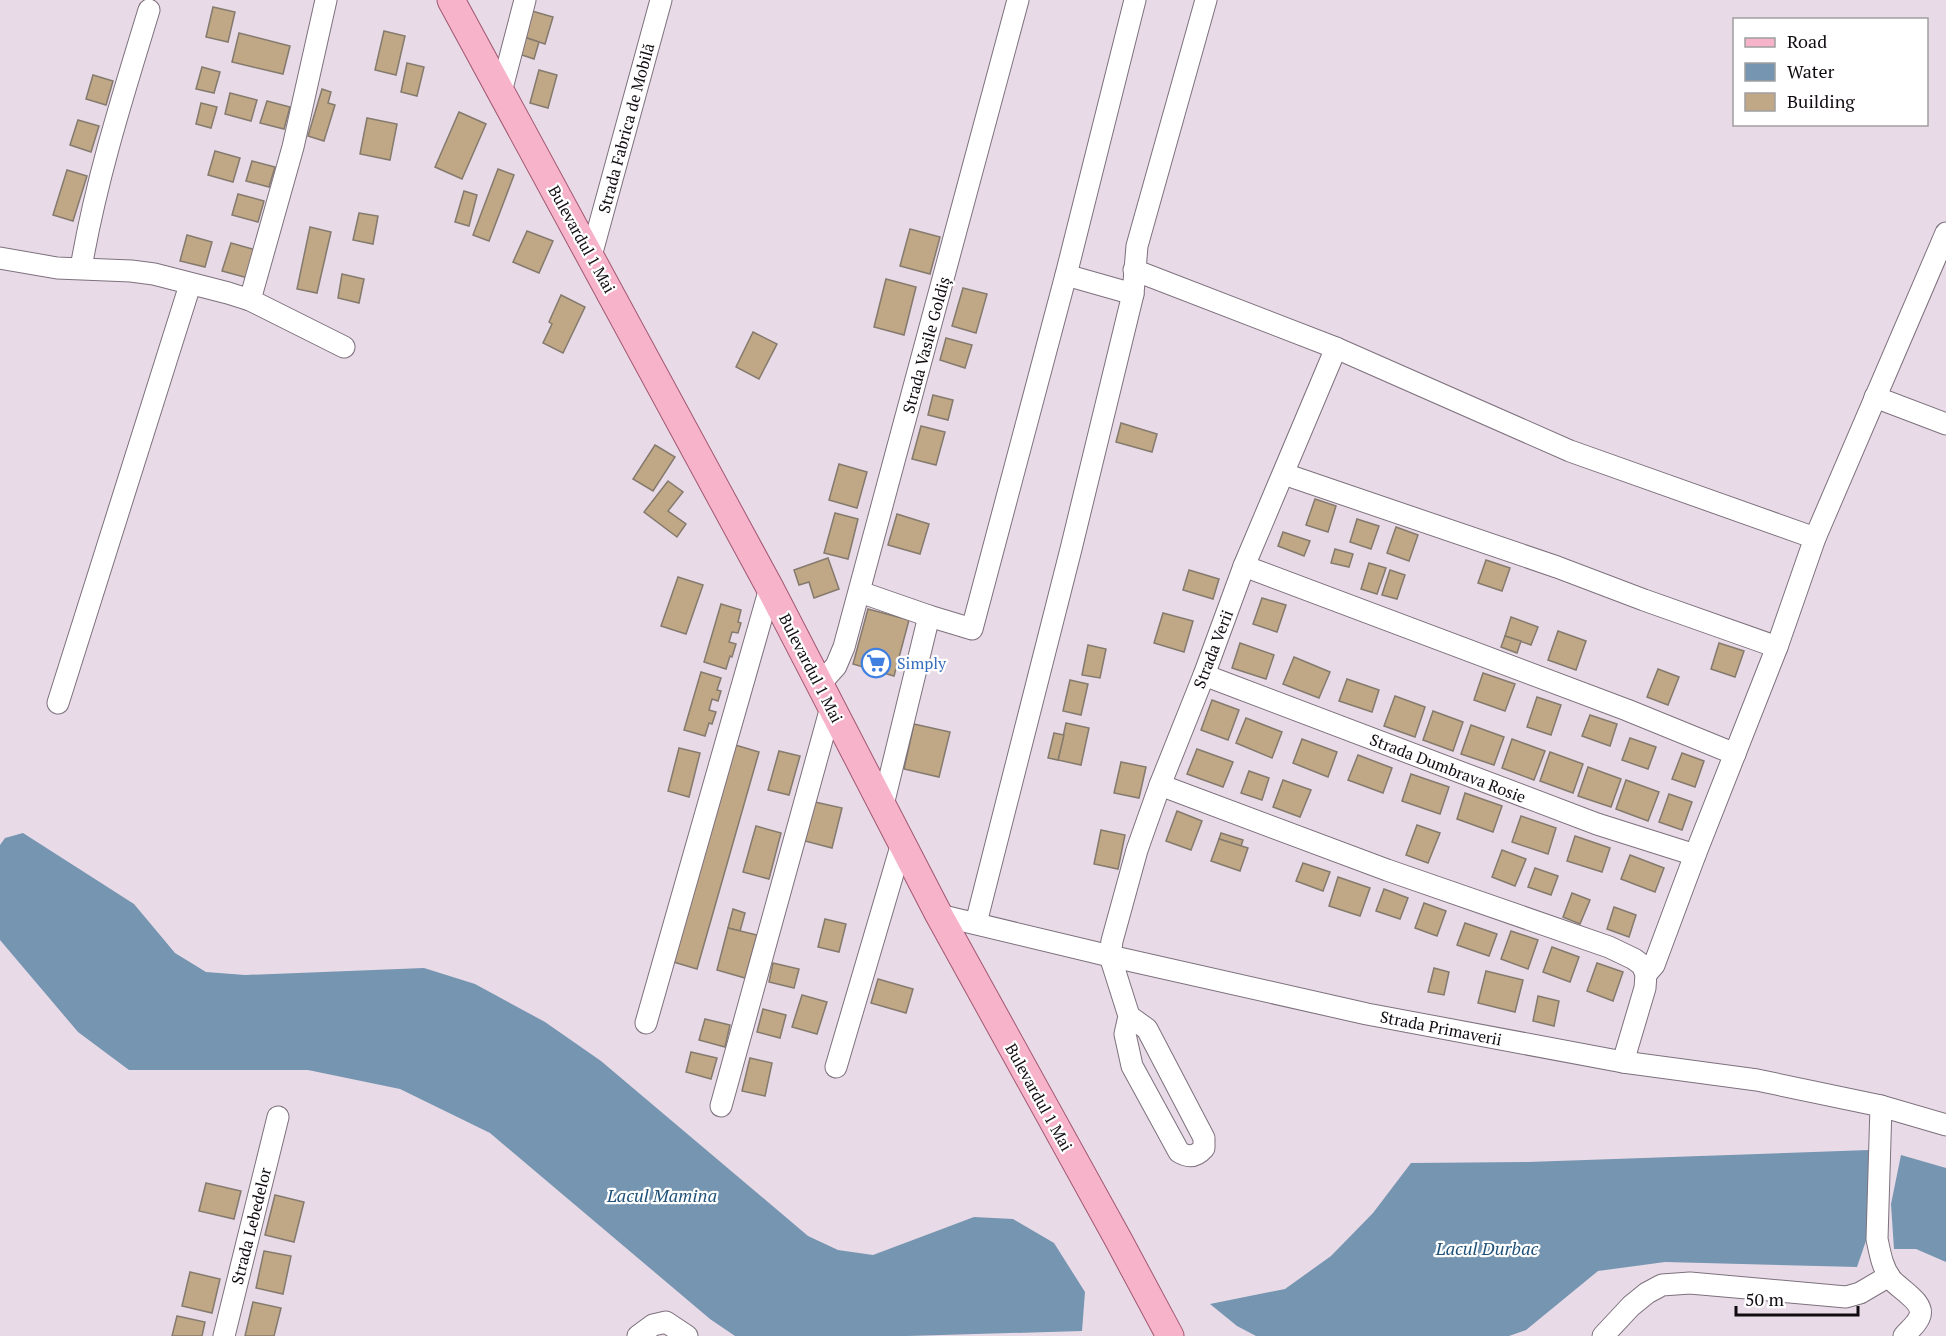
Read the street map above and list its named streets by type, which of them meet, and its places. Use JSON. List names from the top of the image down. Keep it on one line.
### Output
{"streets":{"main road":["Bulevardul 1 Mai"],"street":["Strada Fabrica de Mobilă","Strada Vasile Goldiș","Strada Verii","Strada Dumbrava Rosie","Strada Primaverii","Strada Lebedelor"]},"crossings":[["Strada Fabrica de Mobilă","Bulevardul 1 Mai"],["Bulevardul 1 Mai","Strada Vasile Goldiș"],["Bulevardul 1 Mai","Strada Primaverii"],["Strada Verii","Strada Dumbrava Rosie"],["Strada Verii","Strada Primaverii"]],"water":["Lacul Mamina","Lacul Durbac"],"places":{"supermarket":["Simply"]},"legend":["Road","Water","Building"],"scale_bar":"50 m"}
